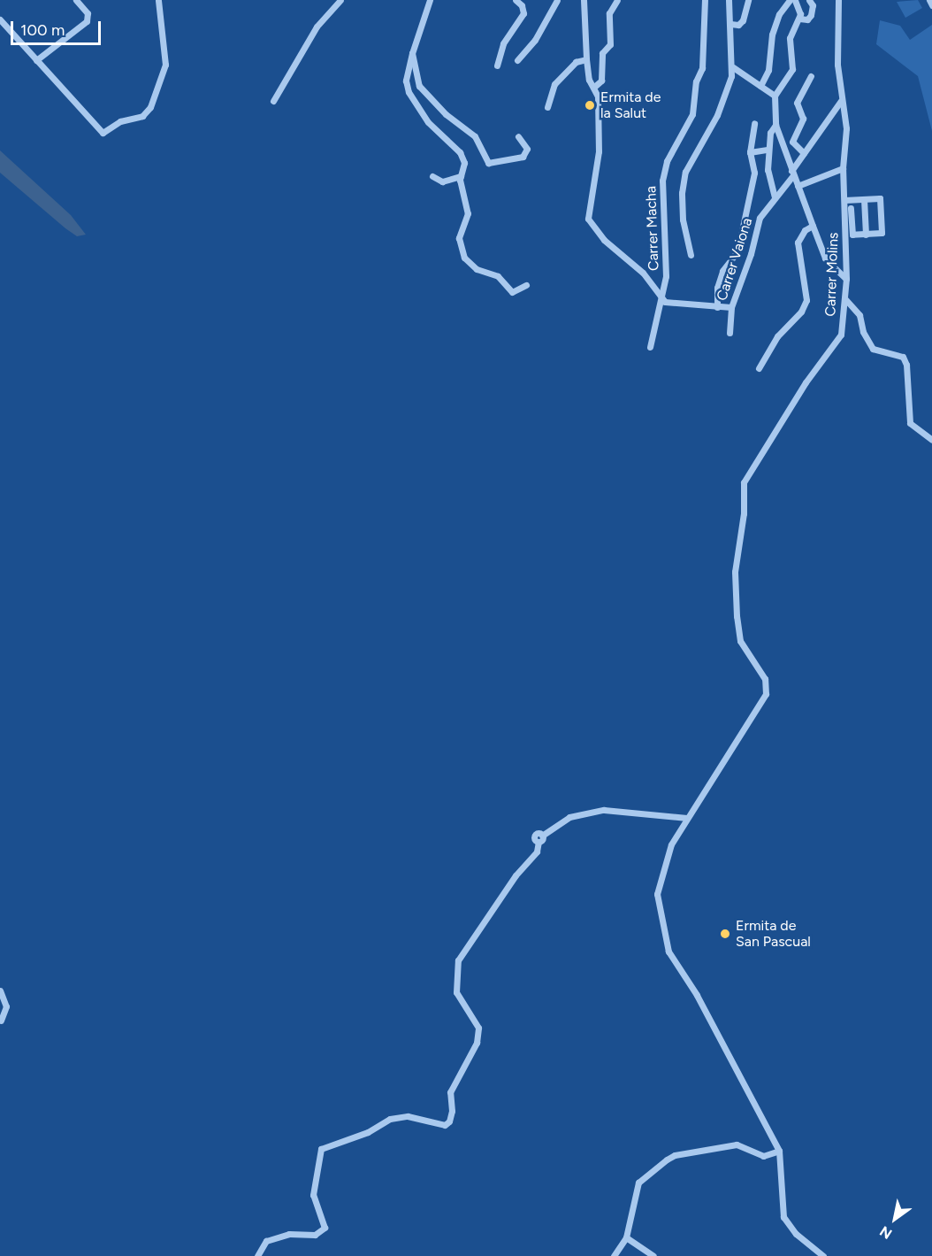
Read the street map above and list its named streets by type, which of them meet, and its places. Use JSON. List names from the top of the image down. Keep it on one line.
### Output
{"streets":{"street":["Carrer Macha","Carrer Vaiona","Carrer Molins"]},"crossings":[["Carrer Vaiona","Carrer Molins"]],"places":["Ermita de la Salut","Ermita de San Pascual"],"scale_bar":"100 m","north":"bottom left"}
